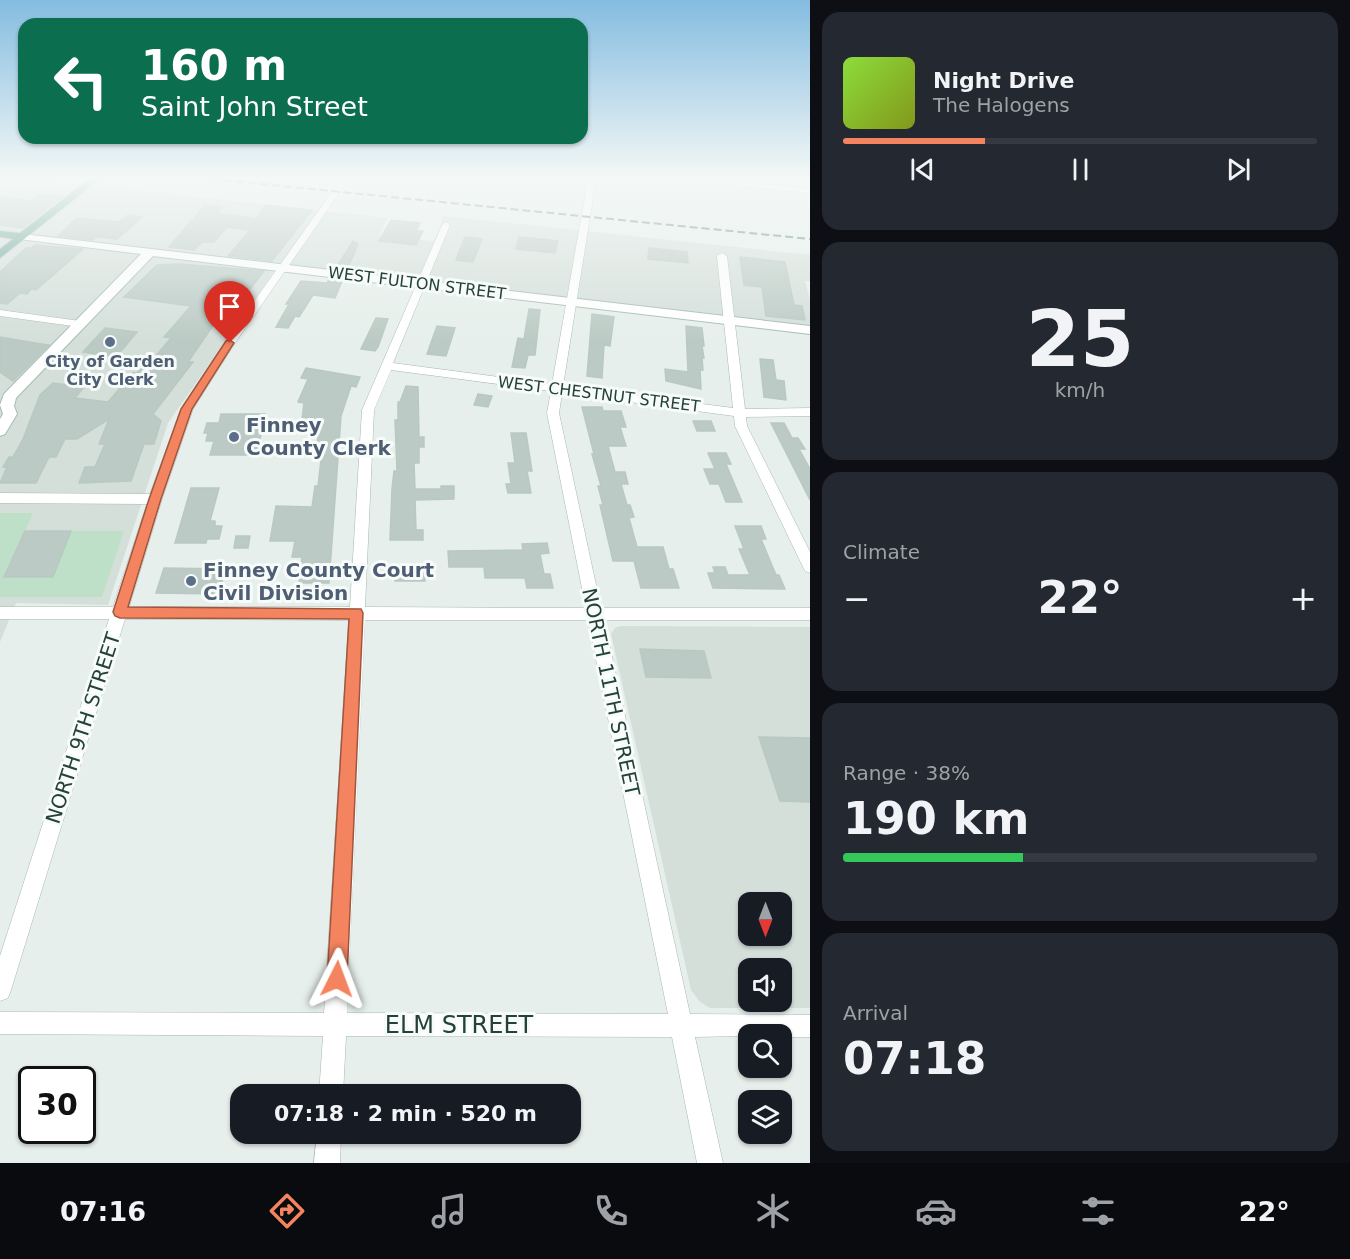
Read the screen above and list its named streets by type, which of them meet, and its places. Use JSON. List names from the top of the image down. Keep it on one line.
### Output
{"streets":{"street":["WEST FULTON STREET","WEST CHESTNUT STREET","NORTH 11TH STREET","NORTH 9TH STREET","ELM STREET"]},"crossings":[["WEST FULTON STREET","NORTH 11TH STREET"],["WEST FULTON STREET","NORTH 9TH STREET"],["WEST CHESTNUT STREET","NORTH 11TH STREET"],["NORTH 11TH STREET","ELM STREET"]],"places":["City of Garden City Clerk","Finney County Clerk","Finney County Court Civil Division"],"north":"bottom","page":{"turn":["160 m","Saint John Street"],"song":["Night Drive","The Halogens"],"tile":[["25","km/h"],"Climate",["Range · 38%","190 km"],["Arrival","07:18"]],"heat":["−","22°","+"],"limit":"30","trip":"07:18 · 2 min · 520 m","tabs":["07:16","22°"]}}
